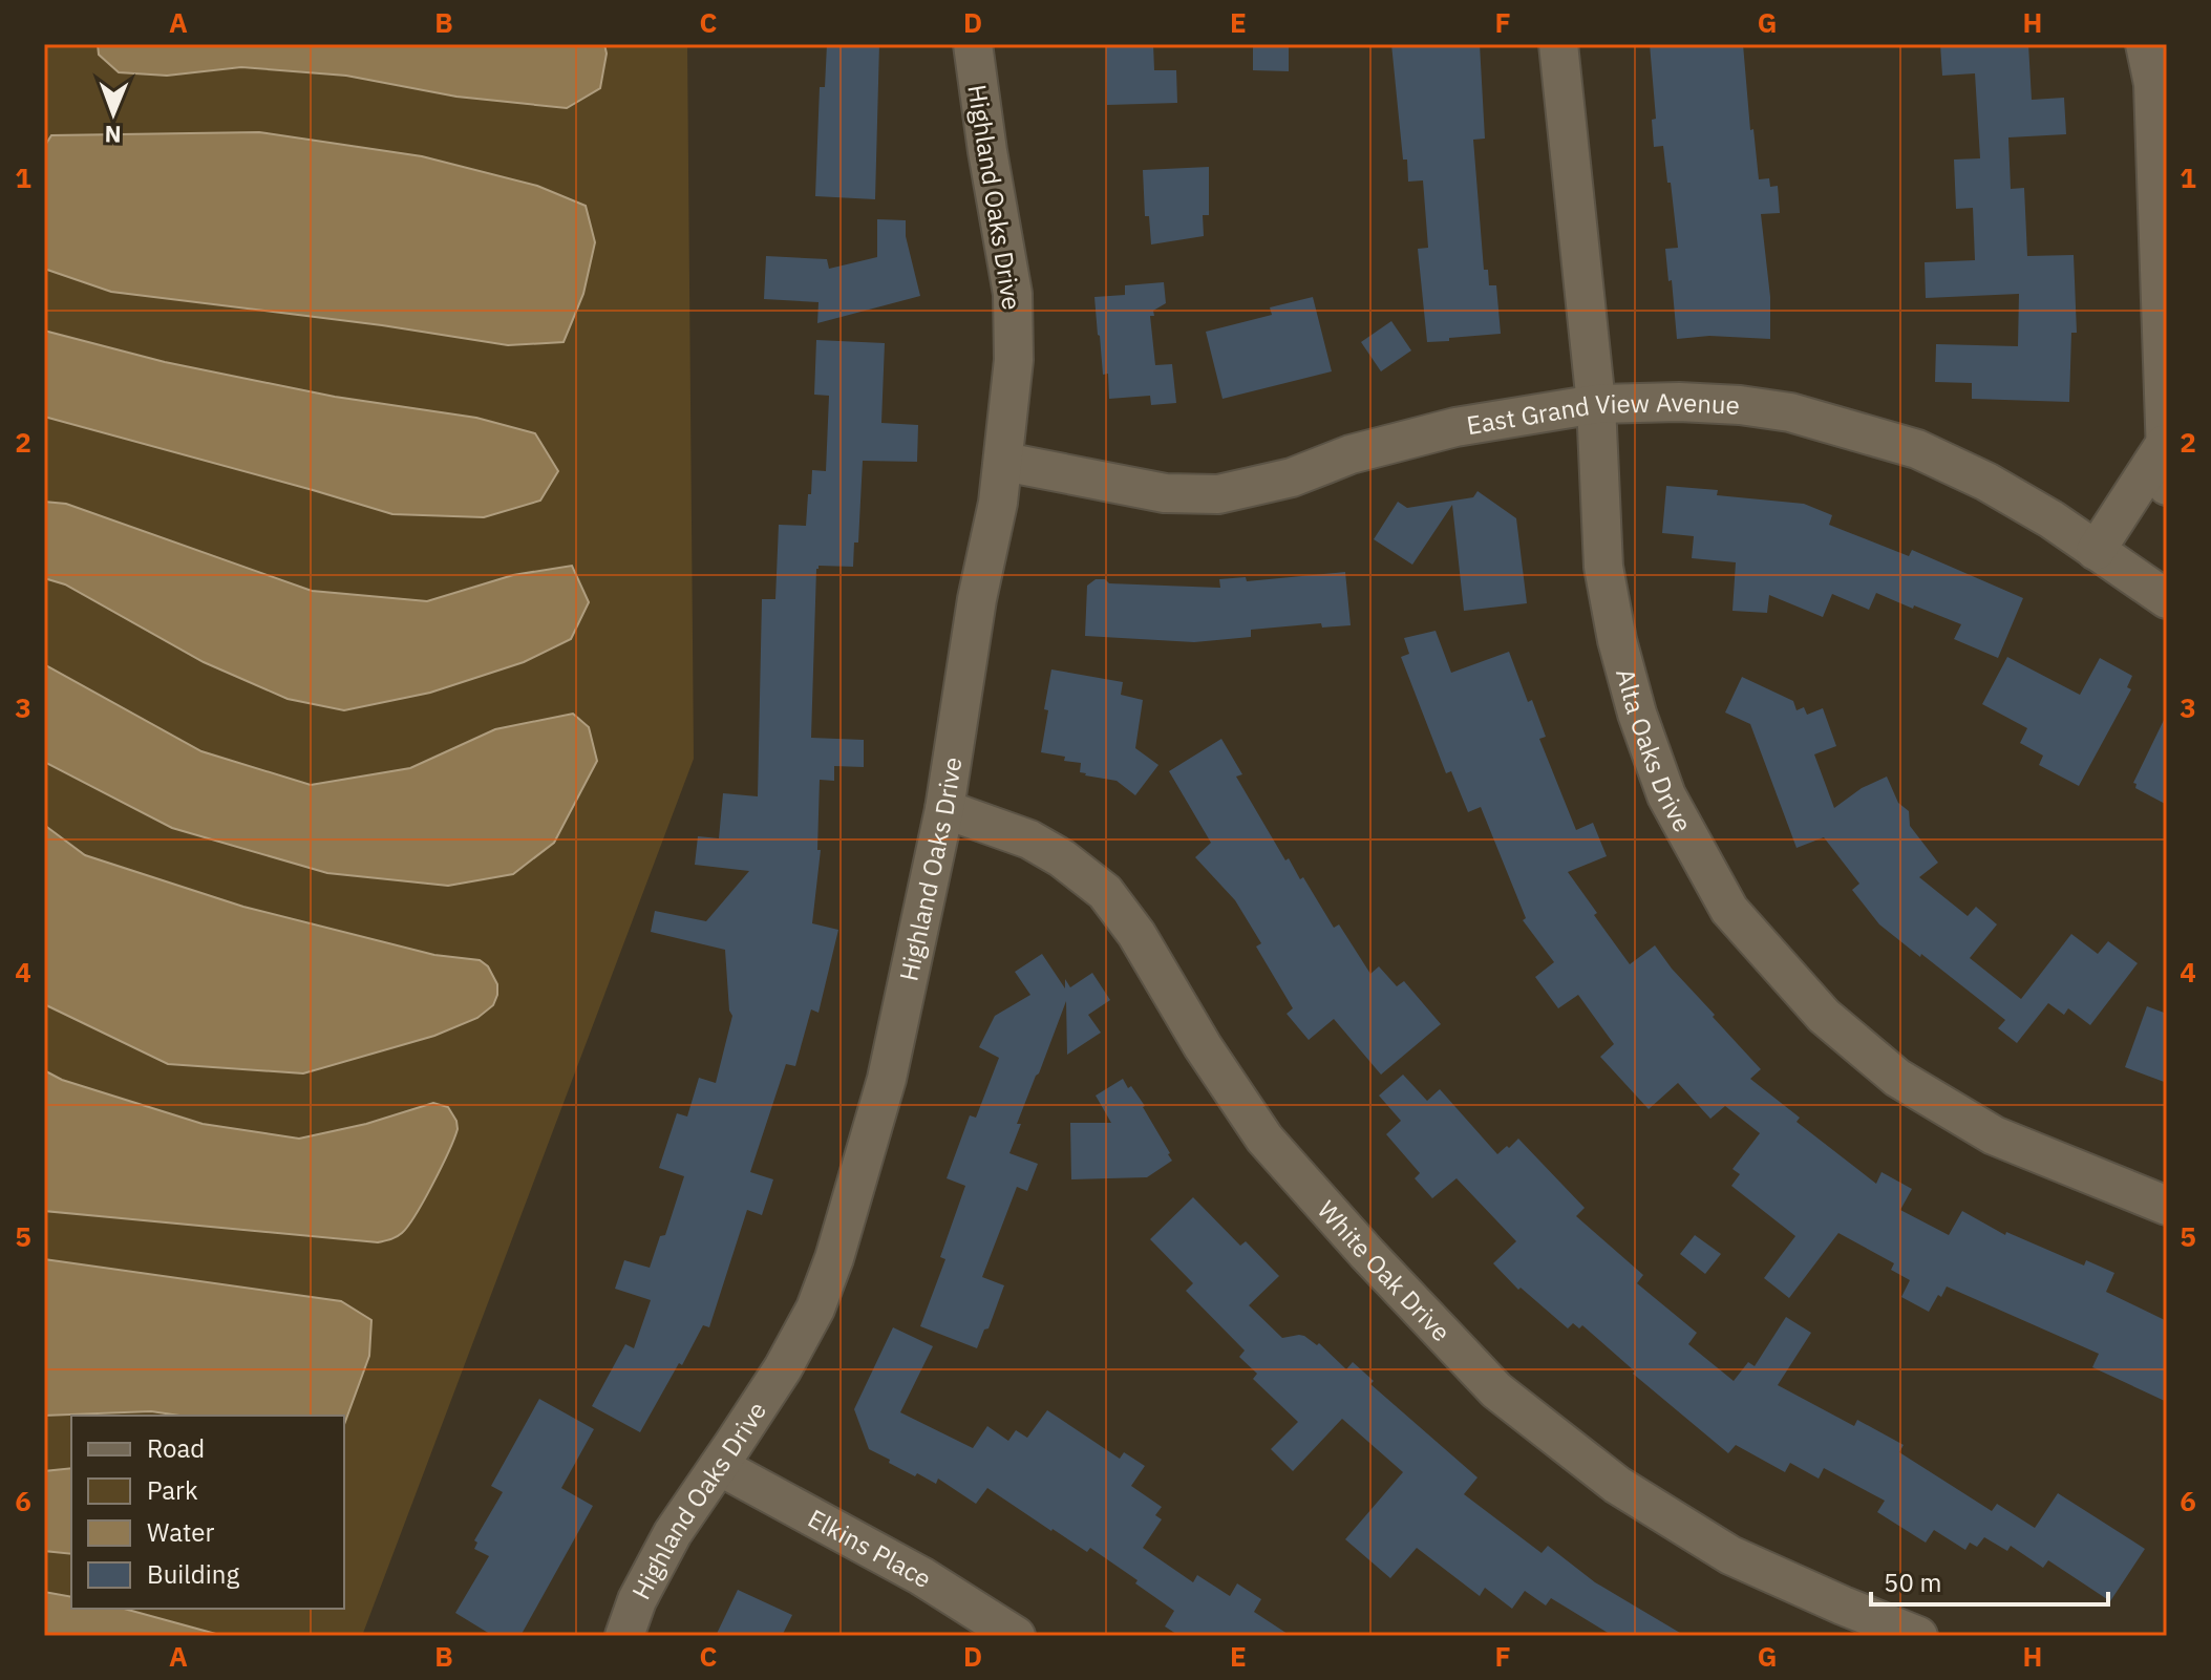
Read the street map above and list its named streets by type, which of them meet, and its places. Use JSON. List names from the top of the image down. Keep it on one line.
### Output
{"streets":{"street":["Highland Oaks Drive","East Grand View Avenue","Alta Oaks Drive","White Oak Drive","Elkins Place"]},"crossings":[["Highland Oaks Drive","East Grand View Avenue"],["Highland Oaks Drive","White Oak Drive"],["Highland Oaks Drive","Elkins Place"],["East Grand View Avenue","Alta Oaks Drive"]],"legend":["Road","Park","Water","Building"],"scale_bar":"50 m","north":"bottom","grid":{"columns":["A","B","C","D","E","F","G","H"],"rows":["1","2","3","4","5","6"]}}
